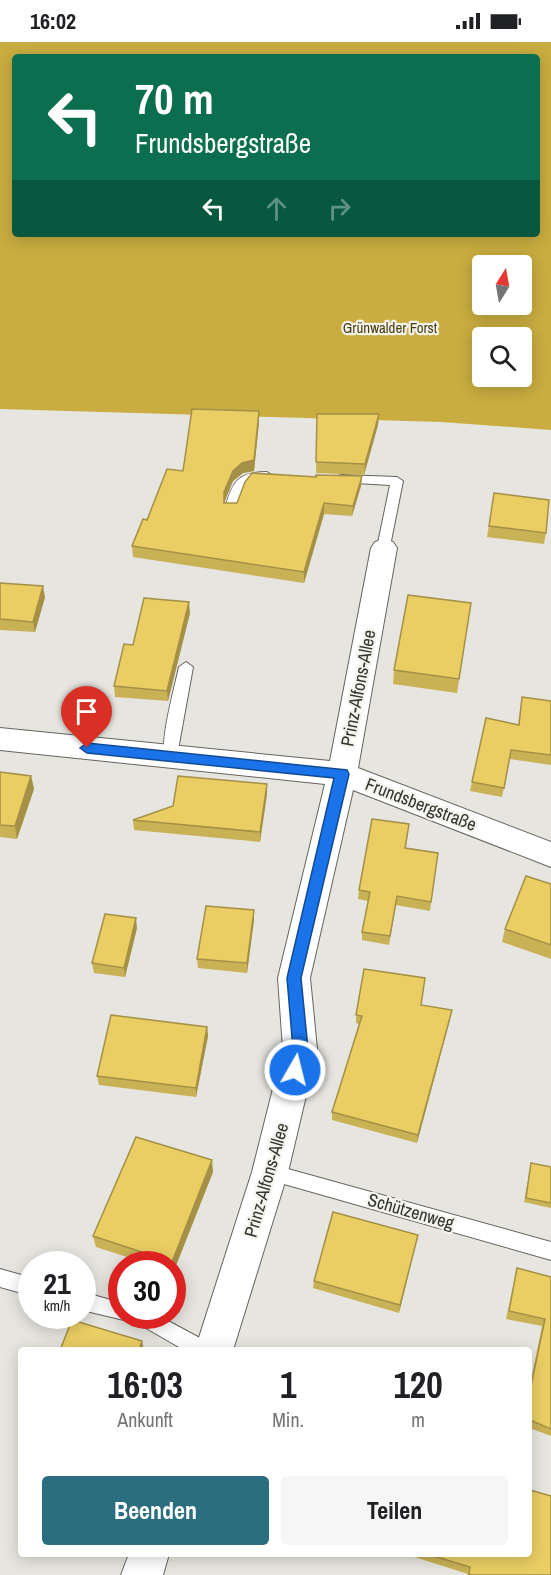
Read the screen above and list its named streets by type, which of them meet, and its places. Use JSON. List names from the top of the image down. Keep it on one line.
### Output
{"streets":{"street":["Prinz-Alfons-Allee","Frundsbergstraße"],"lane":["Schützenweg"]},"crossings":[["Prinz-Alfons-Allee","Frundsbergstraße"],["Prinz-Alfons-Allee","Schützenweg"]],"parks":["Grünwalder Forst"],"north":"top","page":{"status":"16:02","turn":["70 m","Frundsbergstraße"],"speed":"21 km/h","limit":"30","eta":["16:03","Ankunft","1","Min.","120","m"],"buttons":["Beenden","Teilen"]}}
